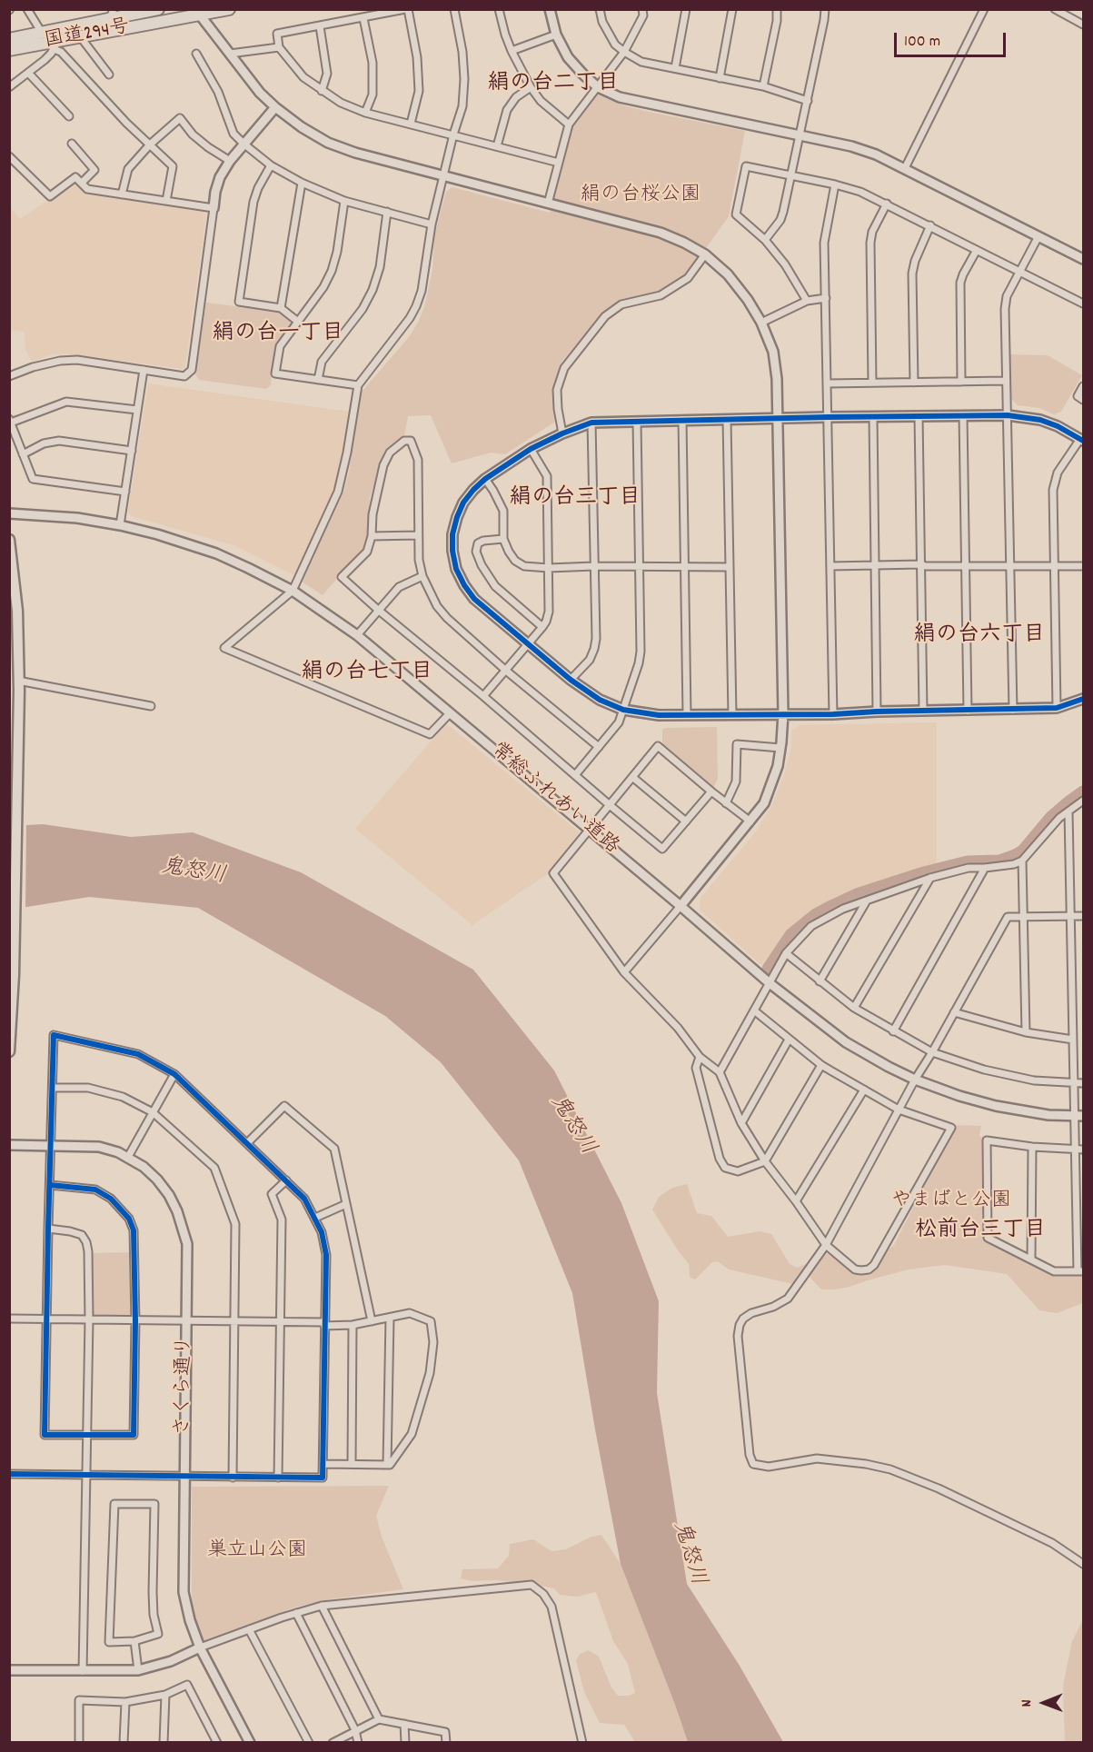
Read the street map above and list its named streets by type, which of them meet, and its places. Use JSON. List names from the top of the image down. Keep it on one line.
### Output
{"streets":{"highway":["国道294号"],"street":["常総ふれあい道路","さくら通り"]},"districts":["絹の台二丁目","絹の台一丁目","絹の台三丁目","絹の台六丁目","絹の台七丁目","松前台三丁目"],"water":["鬼怒川"],"parks":["絹の台桜公園","やまばと公園","巣立山公園"],"scale_bar":"100 m","north":"left"}
